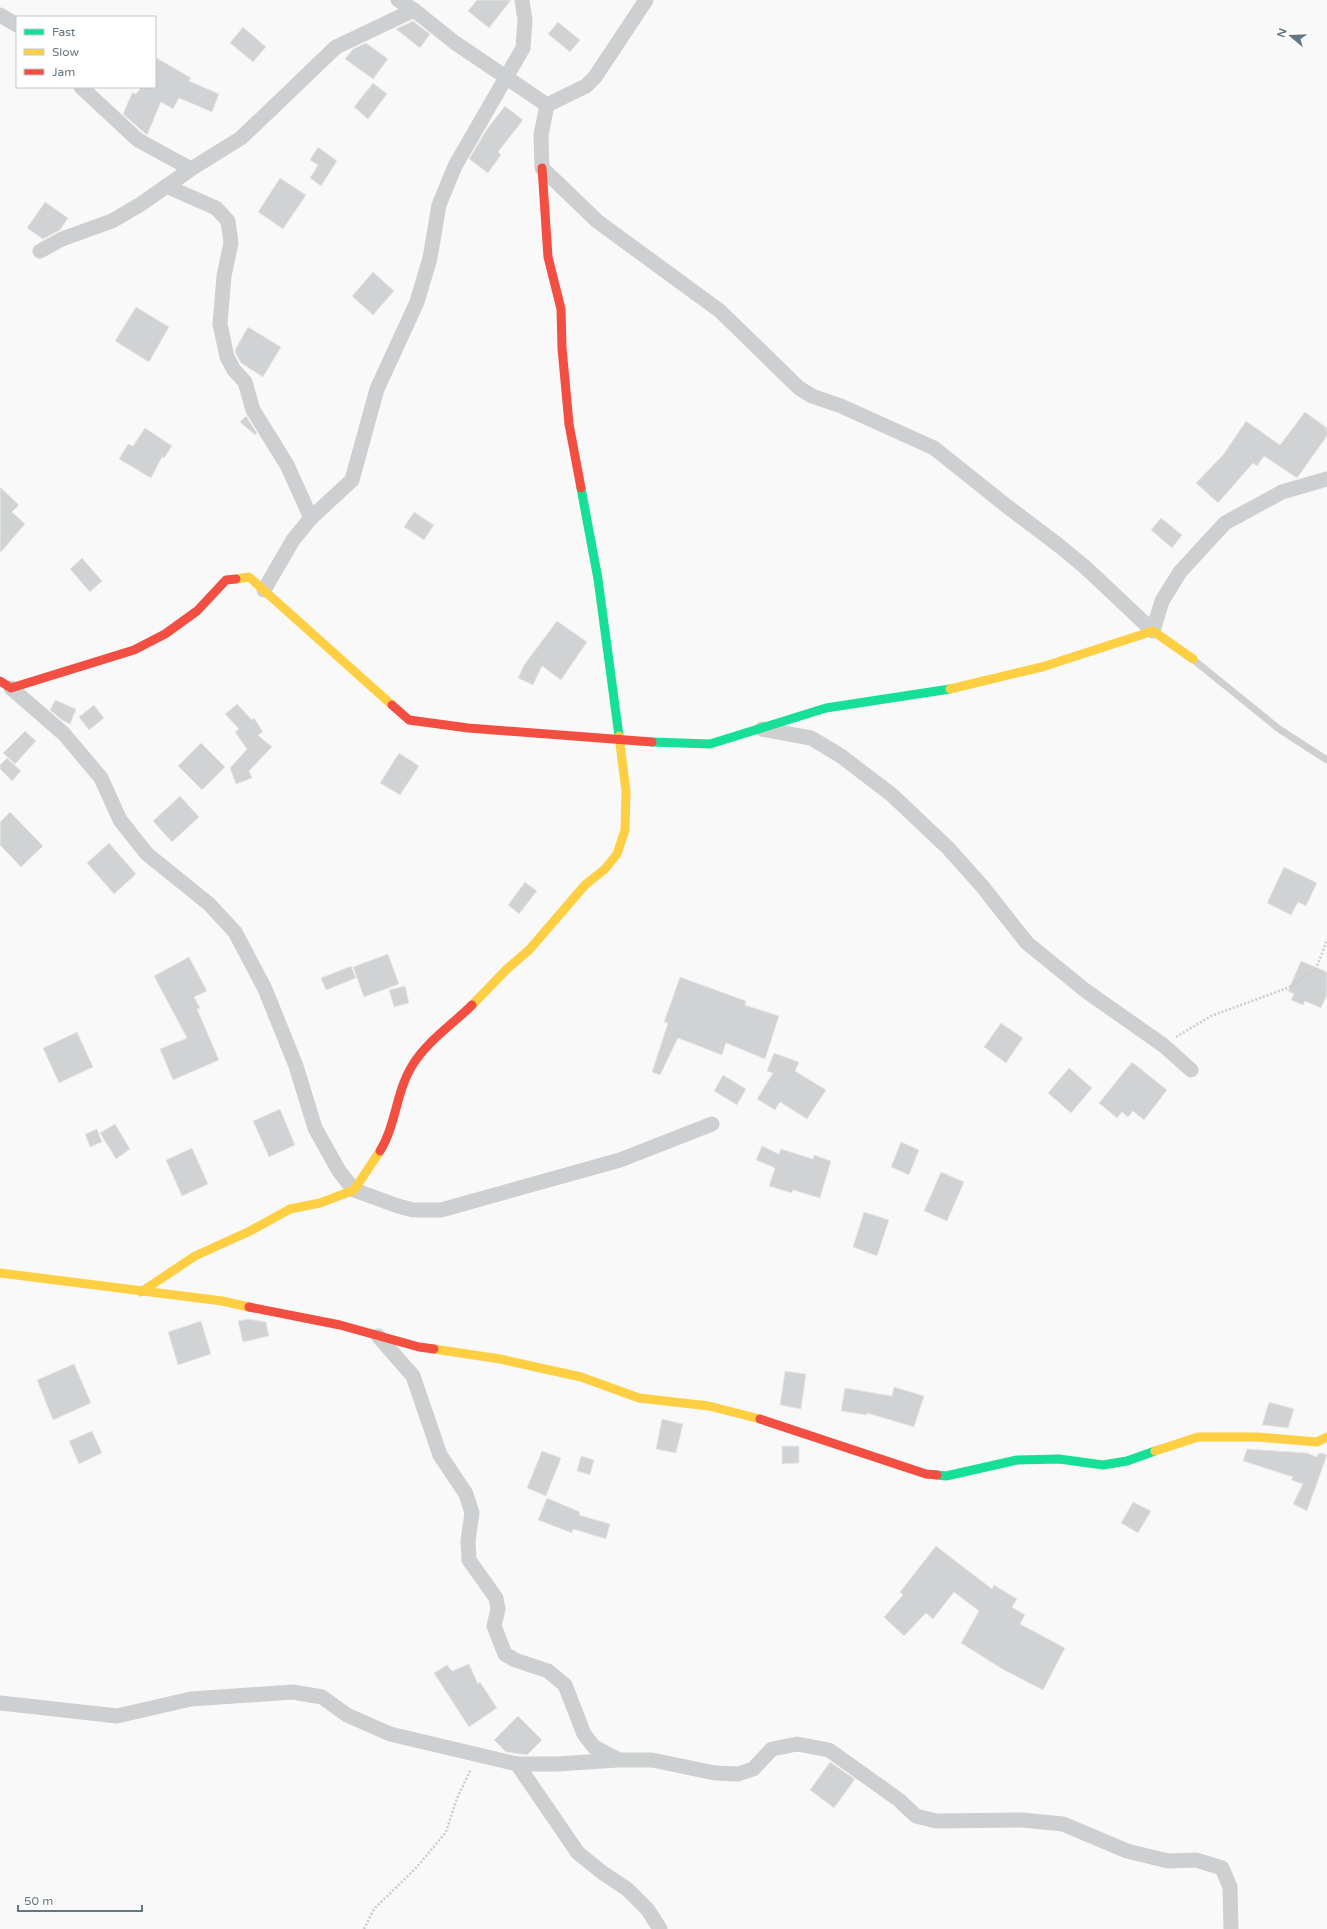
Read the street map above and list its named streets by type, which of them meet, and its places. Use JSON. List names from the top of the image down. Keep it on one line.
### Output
{"legend":["Fast","Slow","Jam"],"scale_bar":"50 m","north":"left"}
